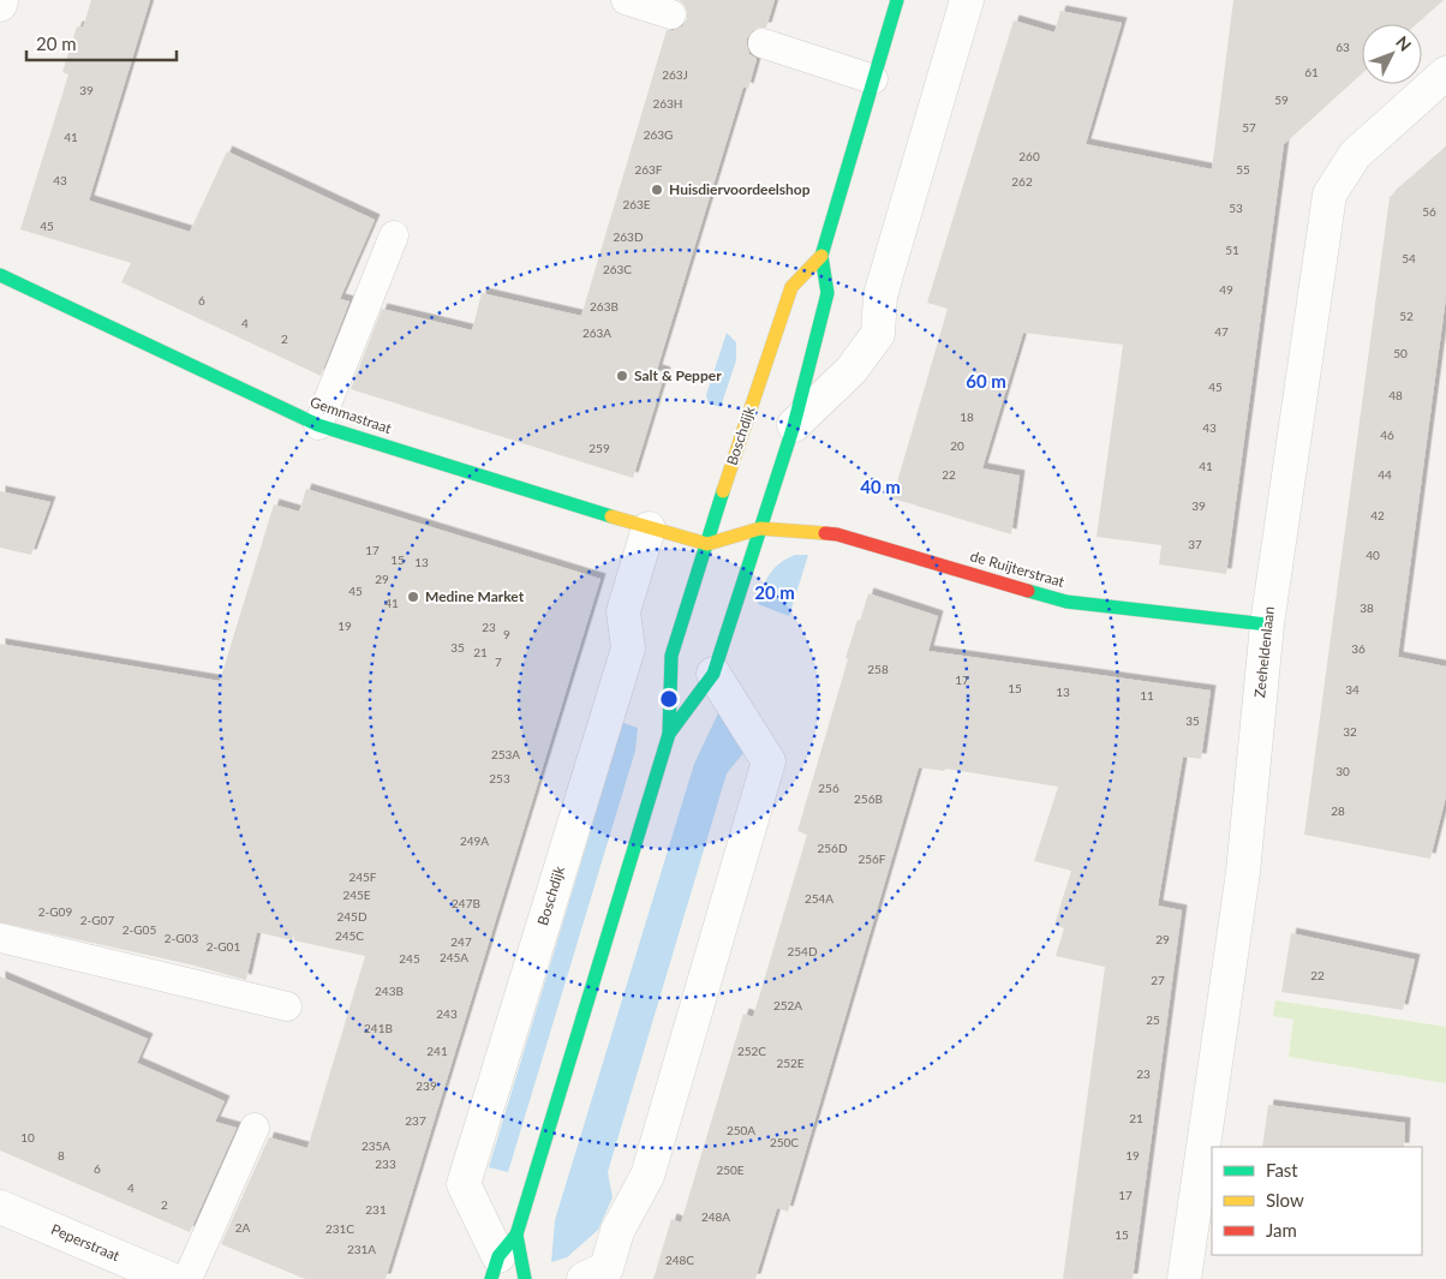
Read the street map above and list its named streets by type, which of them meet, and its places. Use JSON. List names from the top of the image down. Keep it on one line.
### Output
{"streets":{"main road":["Gemmastraat","Boschdijk","de Ruijterstraat"],"street":["Zeeheldenlaan","Peperstraat"]},"crossings":[["Gemmastraat","Boschdijk"],["Boschdijk","de Ruijterstraat"],["de Ruijterstraat","Zeeheldenlaan"]],"places":["Huisdiervoordeelshop","Salt & Pepper","Medine Market"],"house_numbers":["63","61","263J","39","59","263H","57","263G","41","260","263F","55","43","262","263E","53","56","45","263D","51","54","263C","49","6","263B","52","4","47","263A","2","50","45","48","18","43","46","20","259","41","22","44","39","42","37","17","40","15","13","29","45","41","38","19","23","9","35","36","21","7","258","17","15","34","13","11","35","32","253A","30","253","256","256B","28","249A","256D","256F","245F","245E","254A","247B","2-G09","245D","2-G07","2-G05","245C","2-G03","29","247","2-G01","254D","245A","245","22","27","243B","252A","243","25","241B","241","252C","252E","23","239","21","237","250A","10","250C","235A","8","19","233","6","250E","4","17","2","231","248A","2A","231C","15","231A","248C"],"legend":["Fast","Slow","Jam"],"scale_bar":"20 m","north":"top right","rings":["60 m","40 m","20 m"]}
